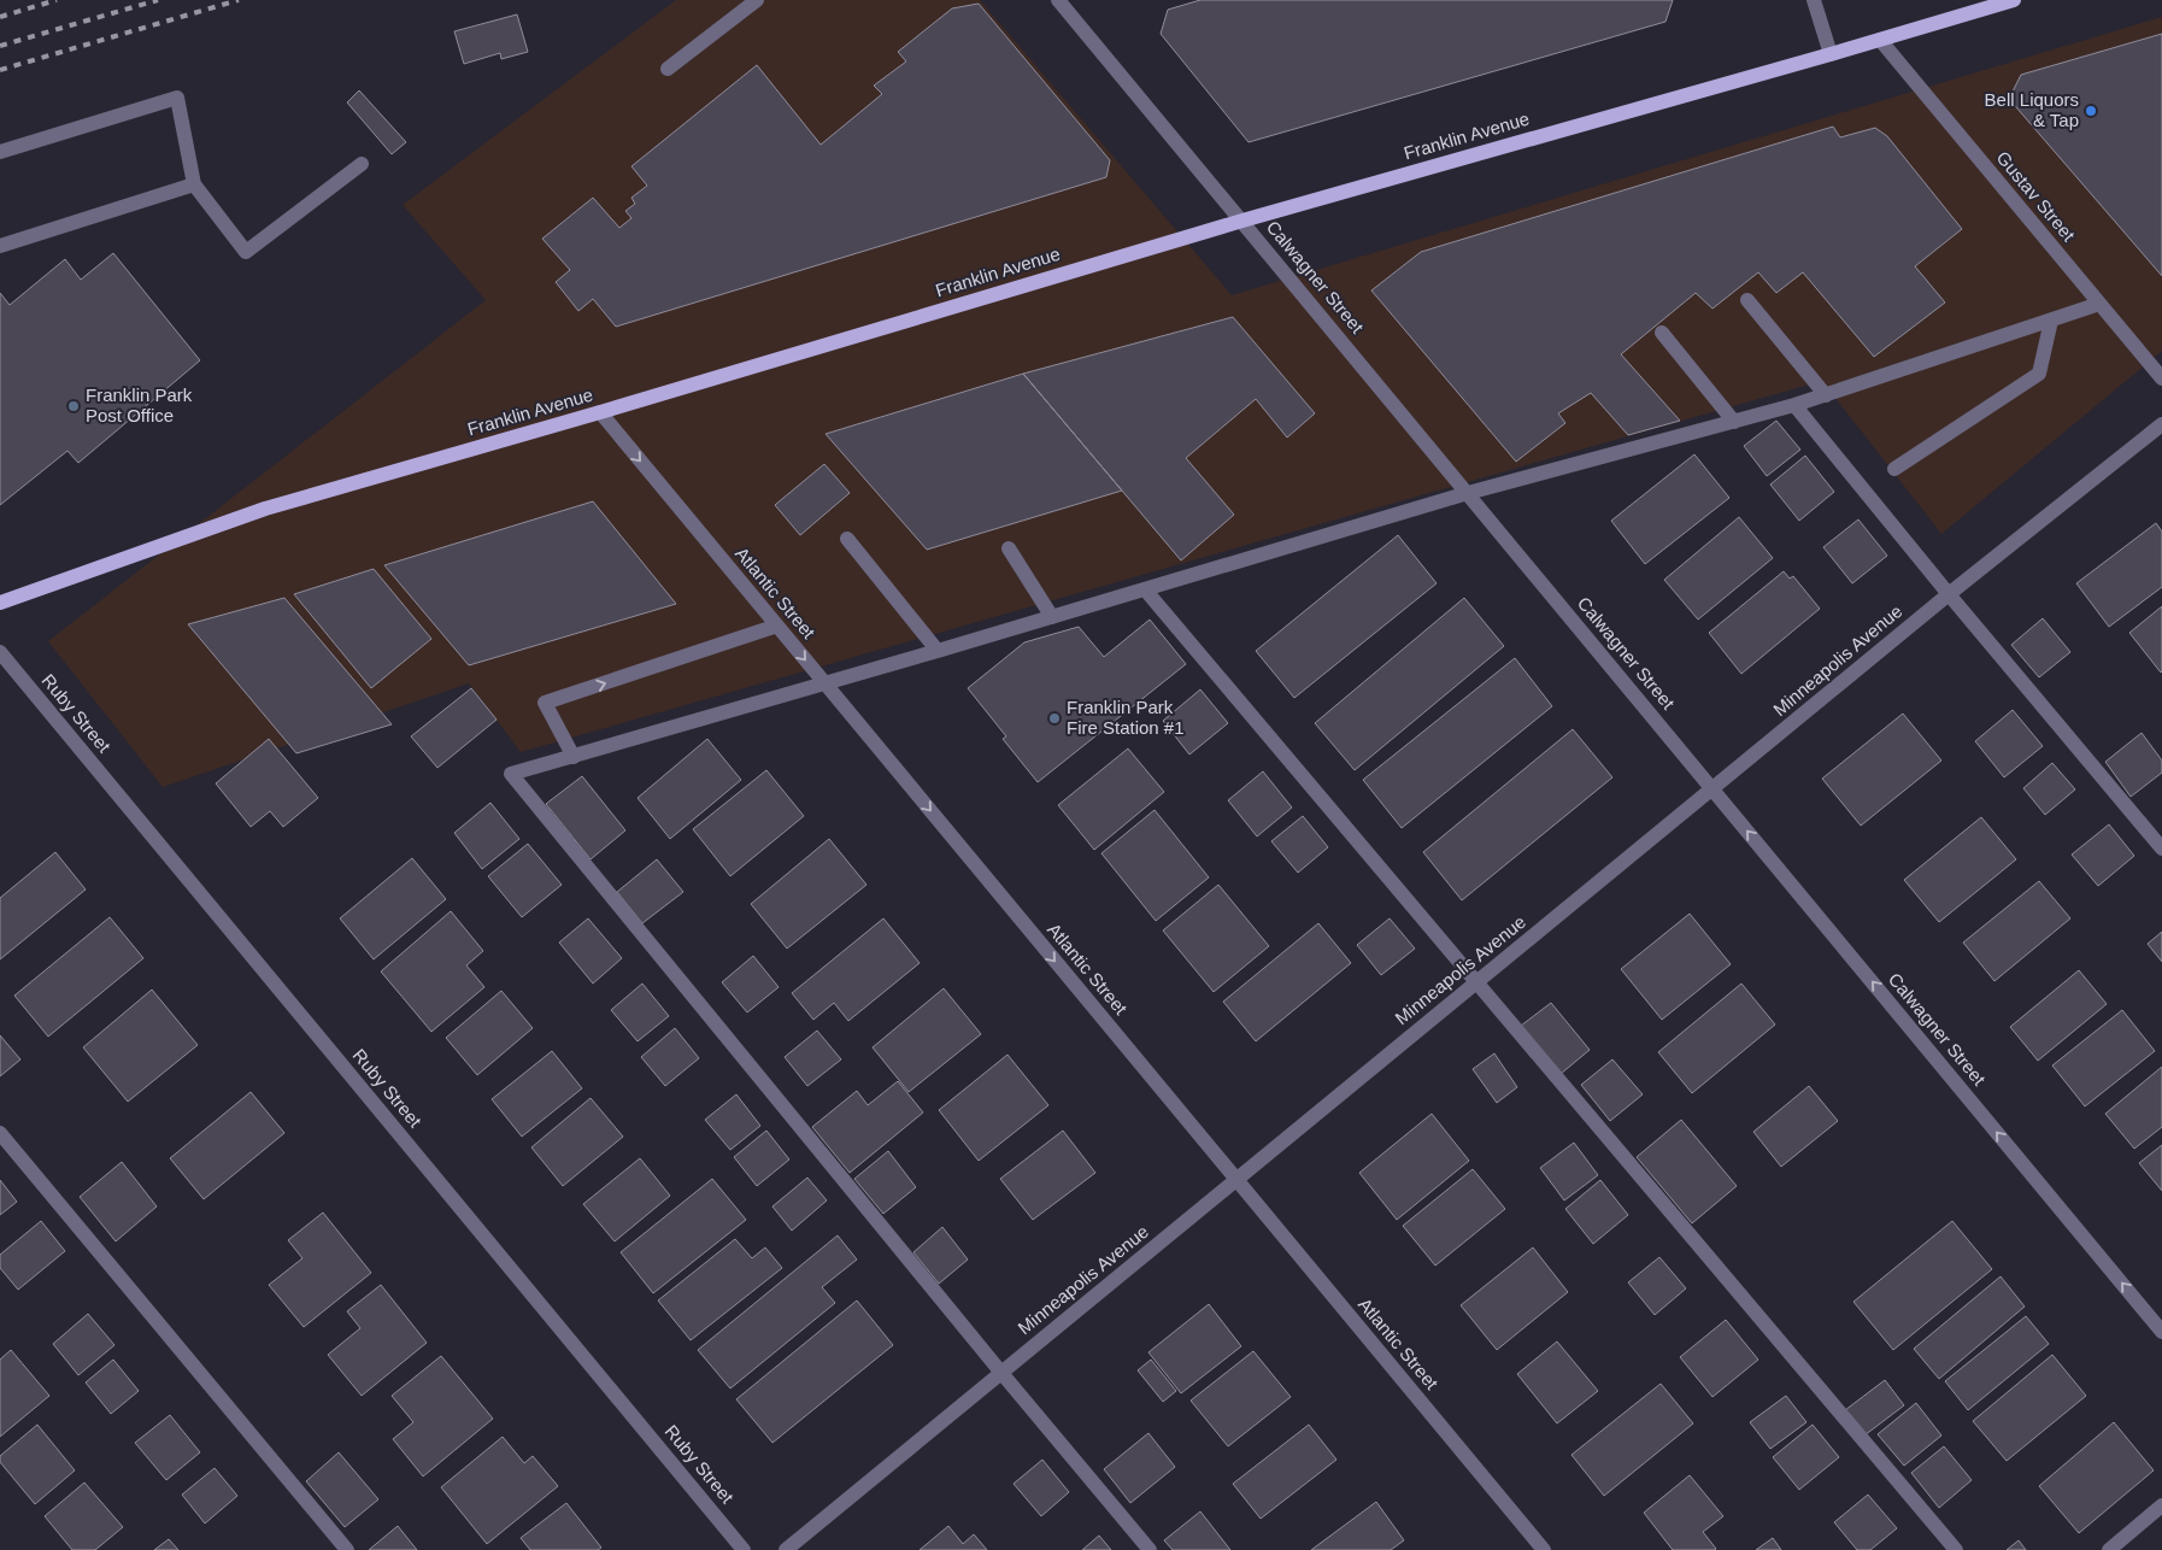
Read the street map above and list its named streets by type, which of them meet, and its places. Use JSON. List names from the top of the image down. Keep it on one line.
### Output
{"streets":{"main road":["Franklin Avenue"],"street":["Gustav Street","Calwagner Street","Atlantic Street","Minneapolis Avenue","Ruby Street"]},"crossings":[["Franklin Avenue","Gustav Street"],["Franklin Avenue","Calwagner Street"],["Franklin Avenue","Atlantic Street"],["Calwagner Street","Minneapolis Avenue"],["Atlantic Street","Minneapolis Avenue"]],"one_way":["Calwagner Street","Atlantic Street"],"places":["Bell Liquors & Tap","Franklin Park Post Office","Franklin Park Fire Station #1"]}
